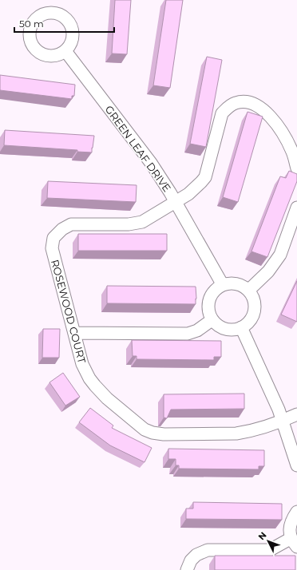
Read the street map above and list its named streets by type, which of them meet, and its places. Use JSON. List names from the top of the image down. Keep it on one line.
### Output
{"streets":{"street":["GREEN LEAF DRIVE","ROSEWOOD COURT"]},"crossings":[["GREEN LEAF DRIVE","ROSEWOOD COURT"]],"scale_bar":"50 m","north":"top left"}
